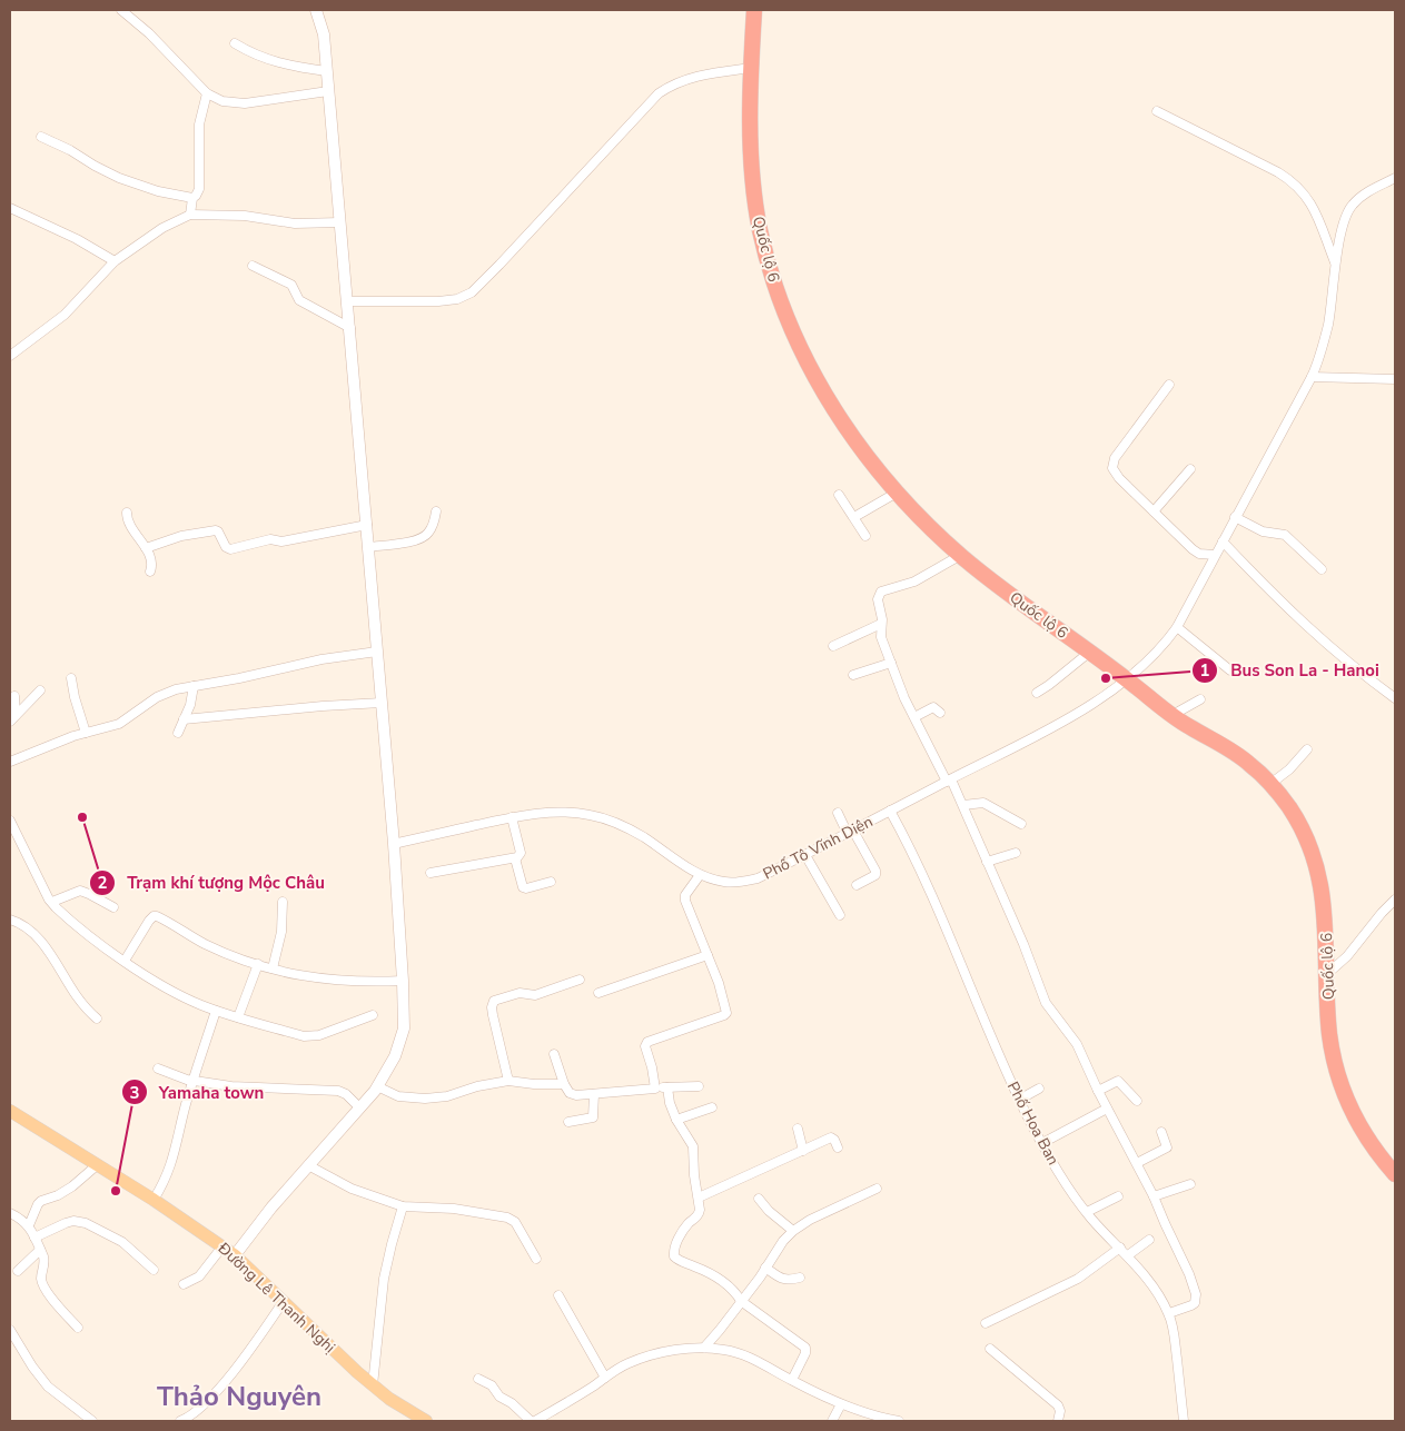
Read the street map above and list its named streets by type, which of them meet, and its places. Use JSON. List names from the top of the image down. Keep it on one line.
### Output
{"streets":{"highway":["Quốc lộ 6"],"main road":["Đường Lê Thanh Nghị"],"street":["Phố Tô Vĩnh Diện","Phố Hoa Ban"]},"crossings":[["Quốc lộ 6","Phố Tô Vĩnh Diện"],["Phố Tô Vĩnh Diện","Phố Hoa Ban"]],"districts":["Thảo Nguyên"],"places":["Bus Son La - Hanoi","Trạm khí tượng Mộc Châu","Yamaha town"]}
